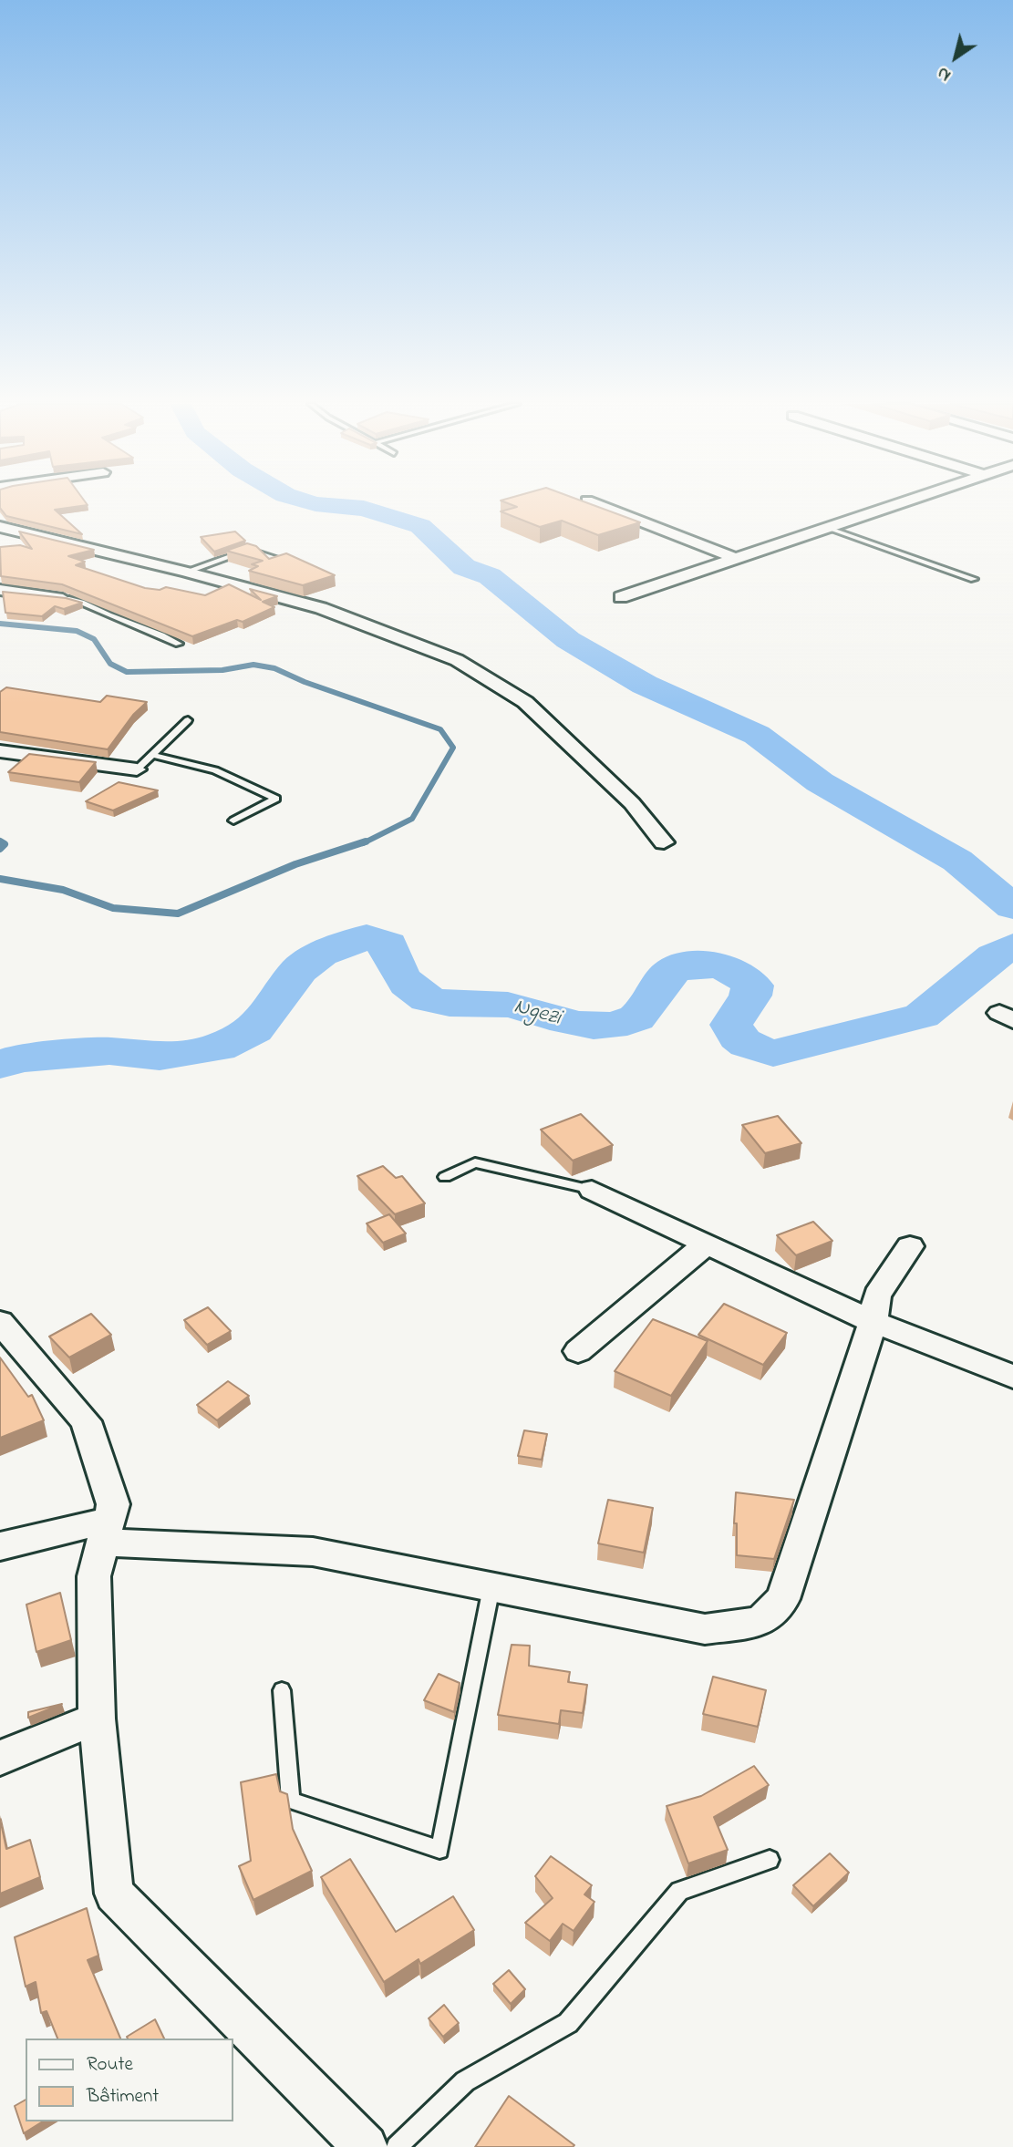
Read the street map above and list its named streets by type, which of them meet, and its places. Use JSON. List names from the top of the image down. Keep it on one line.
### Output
{"water":["Ngezi"],"legend":["Route","Bâtiment"],"north":"bottom left"}
